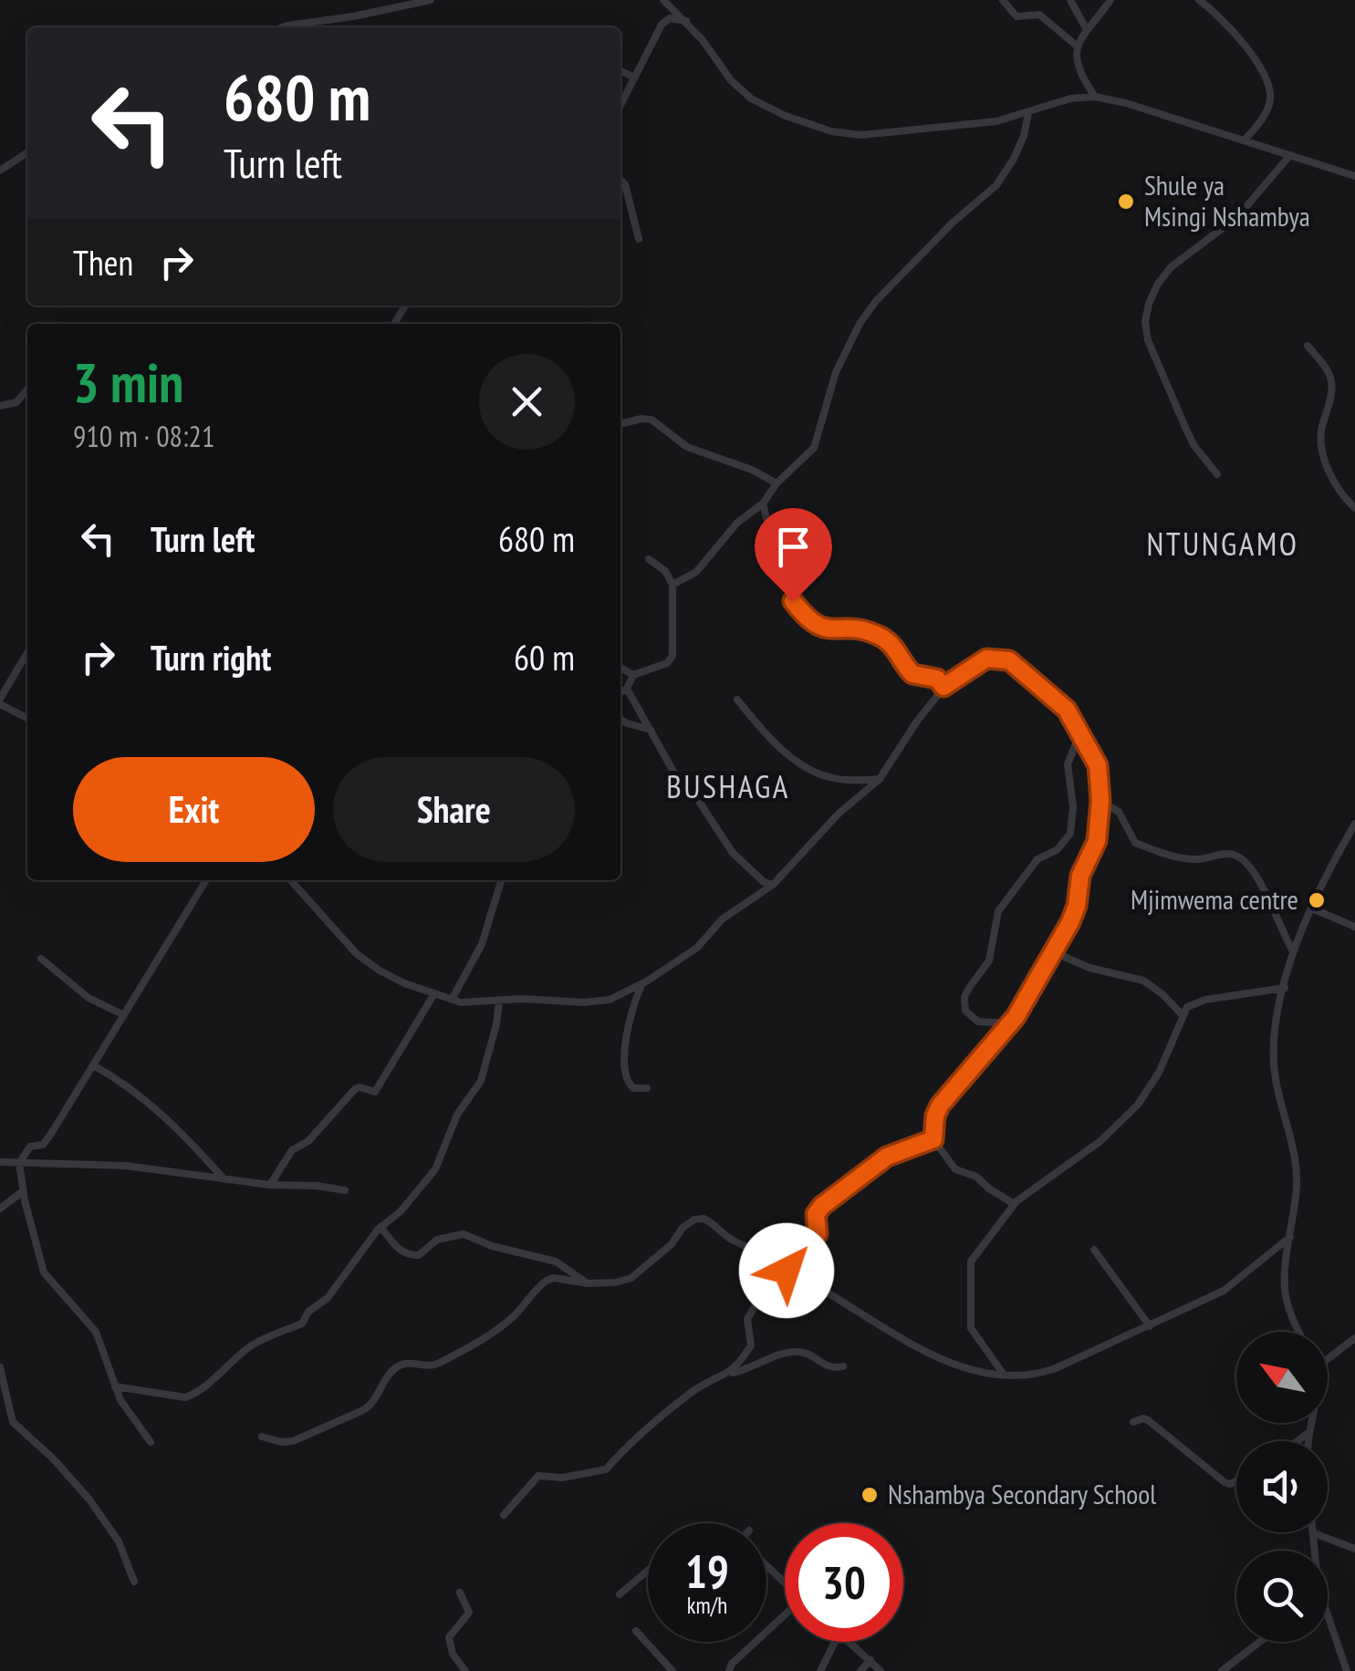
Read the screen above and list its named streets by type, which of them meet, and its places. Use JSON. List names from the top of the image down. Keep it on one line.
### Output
{"districts":["NTUNGAMO","BUSHAGA"],"places":["Shule ya Msingi Nshambya","Mjimwema centre","Nshambya Secondary School"],"north":"top left","page":{"turn":["680 m","Turn left"],"then":"Then","heading":["3 min","910 m · 08:21"],"list":[{"name":"Turn left","value":"680 m"},{"name":"Turn right","value":"60 m"}],"buttons":["Exit","Share"],"speed":"19 km/h","limit":"30"}}
